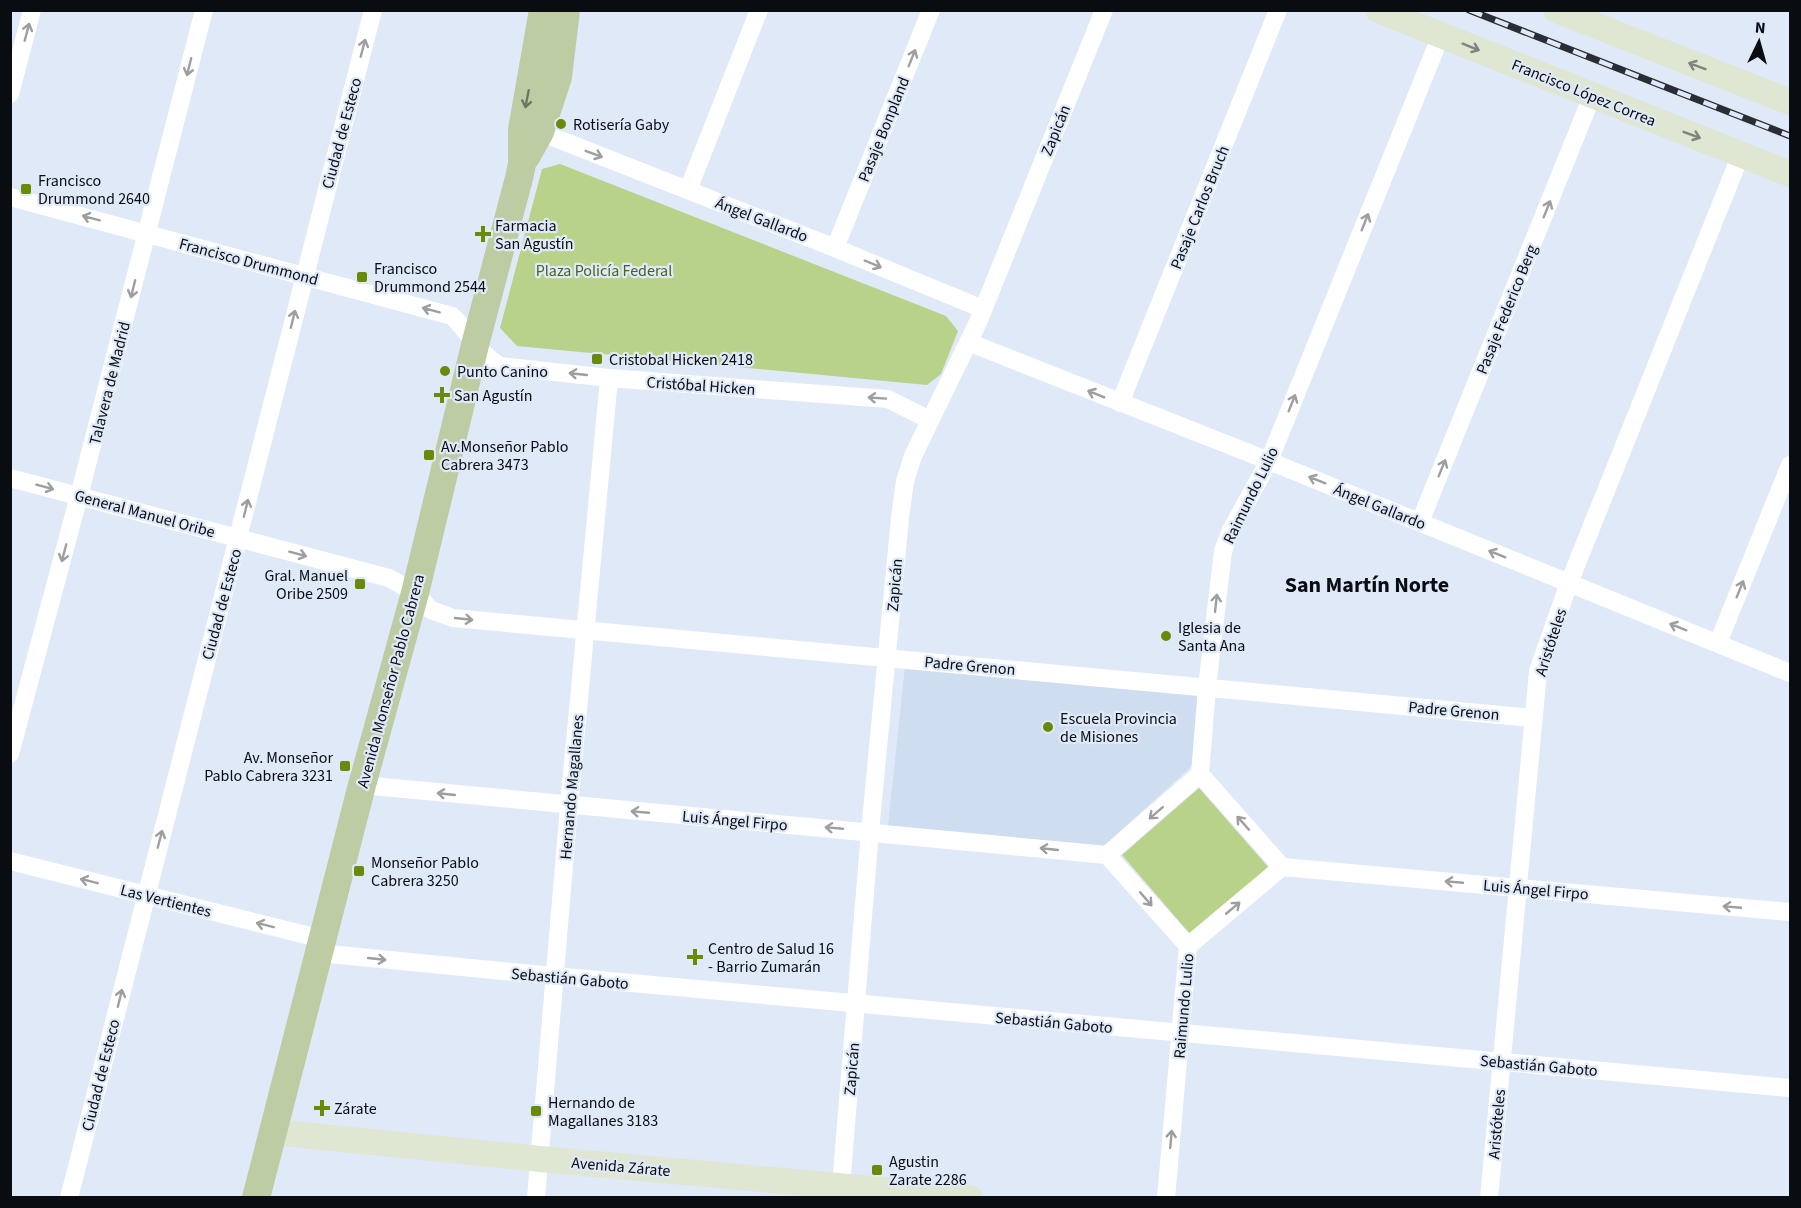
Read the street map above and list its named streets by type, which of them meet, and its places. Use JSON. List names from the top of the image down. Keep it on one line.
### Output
{"streets":{"main road":["Francisco López Correa","Avenida Monseñor Pablo Cabrera","Avenida Zárate"],"street":["Pasaje Bonpland","Zapicán","Ciudad de Esteco","Pasaje Carlos Bruch","Ángel Gallardo","Francisco Drummond","Pasaje Federico Berg","Talavera de Madrid","Cristóbal Hicken","Raimundo Lulio","General Manuel Oribe","Aristóteles","Padre Grenon","Hernando Magallanes","Luis Ángel Firpo","Las Vertientes","Sebastián Gaboto"]},"crossings":[["Francisco López Correa","Pasaje Federico Berg"],["Francisco López Correa","Raimundo Lulio"],["Francisco López Correa","Aristóteles"],["Pasaje Bonpland","Ángel Gallardo"],["Zapicán","Ángel Gallardo"],["Zapicán","Cristóbal Hicken"],["Zapicán","Padre Grenon"],["Zapicán","Luis Ángel Firpo"],["Zapicán","Sebastián Gaboto"],["Zapicán","Avenida Zárate"],["Ciudad de Esteco","Francisco Drummond"],["Ciudad de Esteco","General Manuel Oribe"],["Ciudad de Esteco","Las Vertientes"],["Pasaje Carlos Bruch","Ángel Gallardo"],["Ángel Gallardo","Pasaje Federico Berg"],["Ángel Gallardo","Raimundo Lulio"],["Ángel Gallardo","Aristóteles"],["Ángel Gallardo","Avenida Monseñor Pablo Cabrera"],["Francisco Drummond","Talavera de Madrid"],["Francisco Drummond","Cristóbal Hicken"],["Francisco Drummond","Avenida Monseñor Pablo Cabrera"],["Talavera de Madrid","General Manuel Oribe"],["Cristóbal Hicken","Avenida Monseñor Pablo Cabrera"],["Cristóbal Hicken","Hernando Magallanes"],["Raimundo Lulio","Padre Grenon"],["Raimundo Lulio","Luis Ángel Firpo"],["Raimundo Lulio","Sebastián Gaboto"],["General Manuel Oribe","Padre Grenon"],["General Manuel Oribe","Avenida Monseñor Pablo Cabrera"],["Aristóteles","Padre Grenon"],["Aristóteles","Luis Ángel Firpo"],["Aristóteles","Sebastián Gaboto"],["Padre Grenon","Avenida Monseñor Pablo Cabrera"],["Padre Grenon","Hernando Magallanes"],["Avenida Monseñor Pablo Cabrera","Luis Ángel Firpo"],["Avenida Monseñor Pablo Cabrera","Las Vertientes"],["Avenida Monseñor Pablo Cabrera","Sebastián Gaboto"],["Avenida Monseñor Pablo Cabrera","Avenida Zárate"],["Hernando Magallanes","Luis Ángel Firpo"],["Hernando Magallanes","Sebastián Gaboto"],["Hernando Magallanes","Avenida Zárate"],["Las Vertientes","Sebastián Gaboto"]],"one_way":["Ciudad de Esteco","Francisco Drummond","Pasaje Federico Berg","Talavera de Madrid","Cristóbal Hicken","Raimundo Lulio","General Manuel Oribe","Luis Ángel Firpo","Las Vertientes"],"districts":["San Martín Norte"],"parks":["Plaza Policía Federal"],"places":{"other":["Rotisería Gaby","Punto Canino","Iglesia de Santa Ana","Escuela Provincia de Misiones"],"transit":["Francisco Drummond 2640","Francisco Drummond 2544","Cristobal Hicken 2418","Av.Monseñor Pablo Cabrera 3473","Gral. Manuel Oribe 2509","Av. Monseñor Pablo Cabrera 3231","Monseñor Pablo Cabrera 3250","Hernando de Magallanes 3183","Agustin Zarate 2286"],"health":["Farmacia San Agustín","San Agustín","Centro de Salud 16 - Barrio Zumarán","Zárate"]},"north":"top"}
